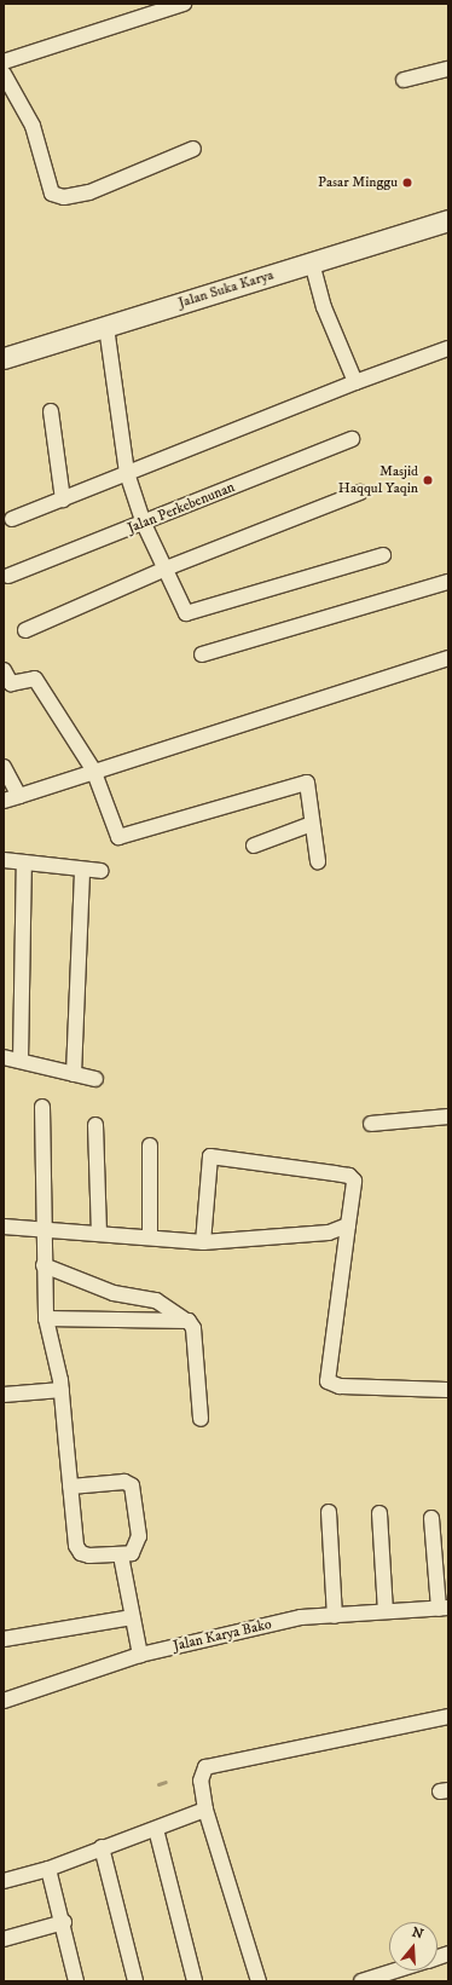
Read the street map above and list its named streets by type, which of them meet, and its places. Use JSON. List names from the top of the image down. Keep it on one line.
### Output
{"streets":{"main road":["Jalan Suka Karya"],"street":["Jalan Perkebenunan","Jalan Karya Bako"]},"places":["Pasar Minggu","Masjid Haqqul Yaqin"],"north":"top"}
